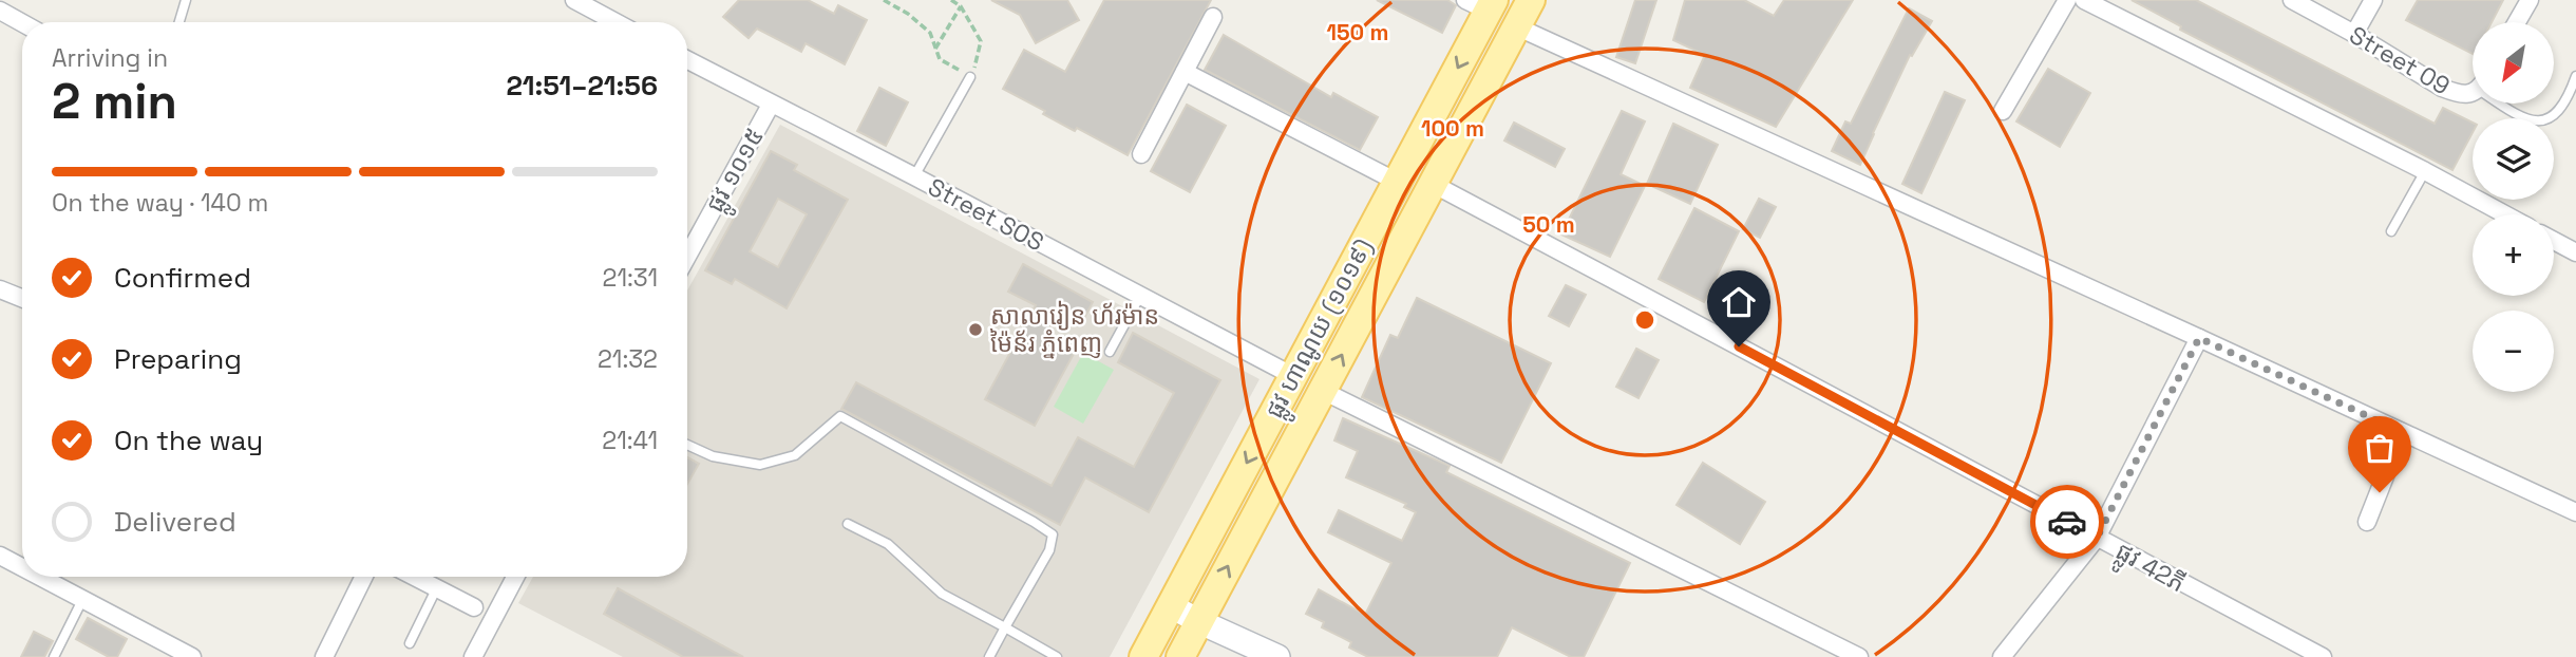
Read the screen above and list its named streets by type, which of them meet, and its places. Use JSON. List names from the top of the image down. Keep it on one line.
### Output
{"streets":{"main road":["ផ្លូវ ហាណូយ (១០១៩)"],"street":["Street 09","ផ្លូវ ១០១៥","Street SOS","ផ្លូវ 42ភី"]},"crossings":[["ផ្លូវ ១០១៥","Street SOS"],["Street SOS","ផ្លូវ ហាណូយ (១០១៩)"],["ផ្លូវ ហាណូយ (១០១៩)","ផ្លូវ 42ភី"]],"places":["សាលារៀន ហ័រម៉ាន ម៉ៃន័រ ភ្នំពេញ"],"north":"bottom left","page":{"map_buttons":["+","−"],"heading":["2 min","Arriving in","21:51–21:56"],"bar":"On the way · 140 m","list":[["Confirmed","21:31"],["Preparing","21:32"],["On the way","21:41"],"Delivered"]},"rings":["150 m","100 m","50 m"]}
